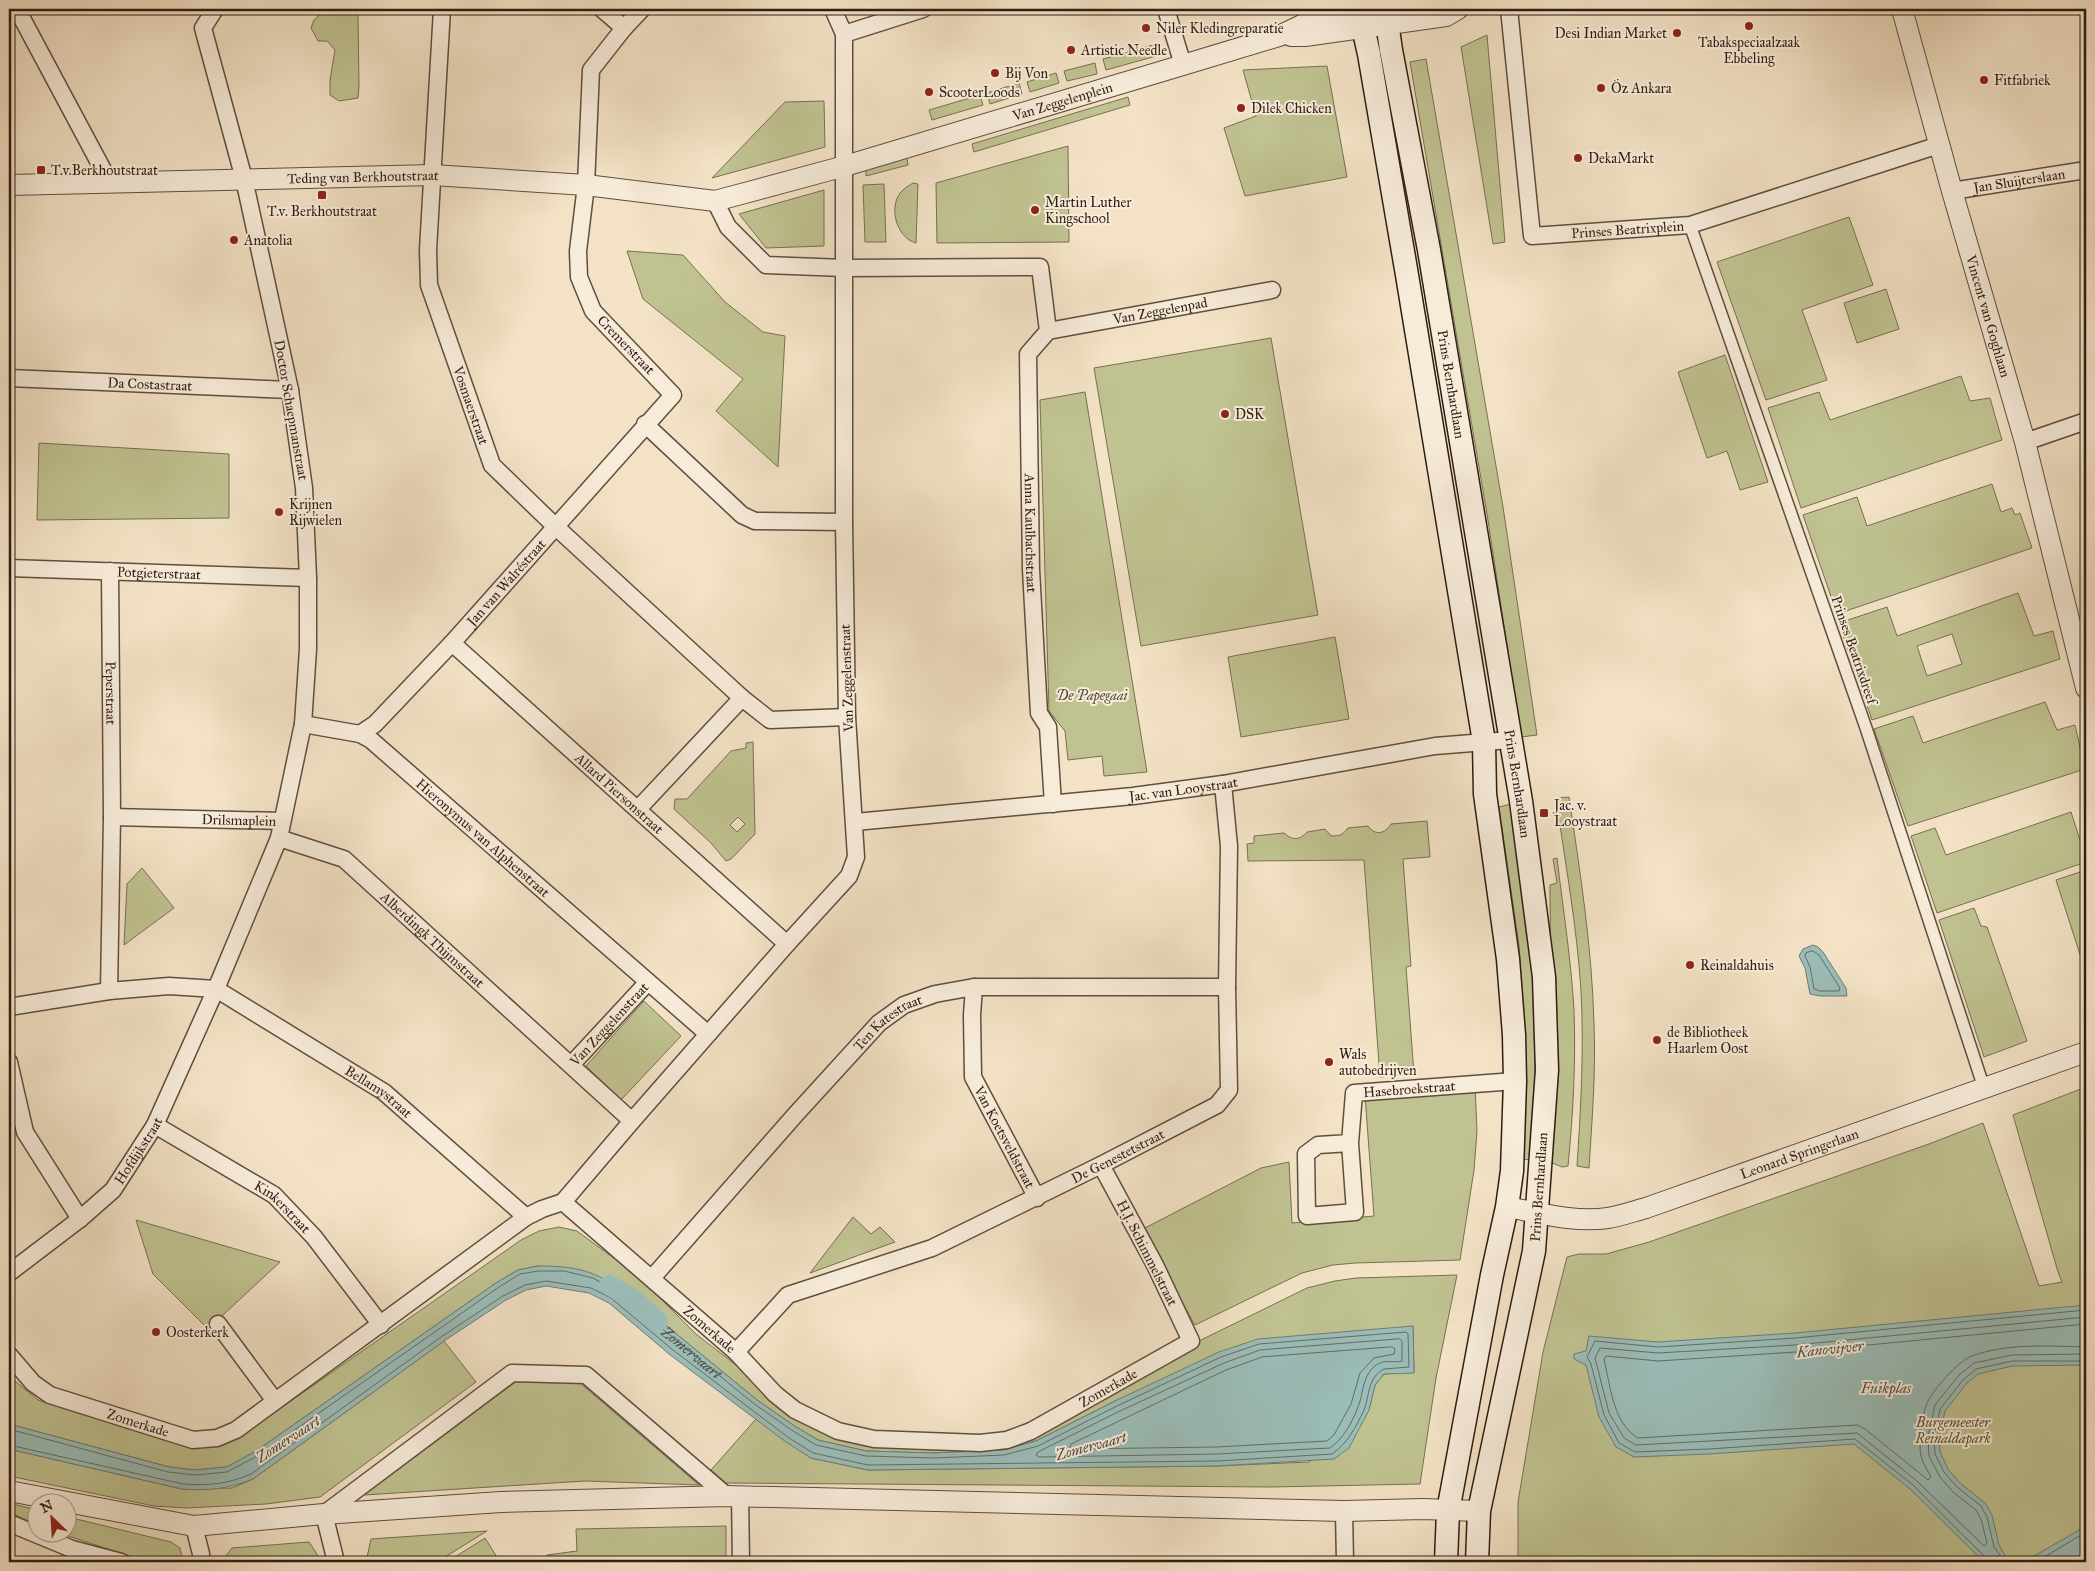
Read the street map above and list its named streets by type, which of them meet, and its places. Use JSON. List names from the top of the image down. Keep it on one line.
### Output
{"streets":{"main road":["Prins Bernhardlaan"],"street":["Van Zeggelenplein","Teding van Berkhoutstraat","Jan Sluijterslaan","Prinses Beatrixplein","Van Zeggelenpad","Vincent van Goghlaan","Cremerstraat","Da Costastraat","Vosmaerstraat","Doctor Schaepmanstraat","Anna Kaulbachstraat","Potgieterstraat","Jan van Walréstraat","Prinses Beatrixdreef","Van Zeggelenstraat","Peperstraat","Jac. van Looystraat","Allard Piersonstraat","Drilsmaplein","Hieronymus van Alphenstraat","Alberdingk Thijmstraat","Ten Katestraat","Hasebroekstraat","Bellamystraat","Van Koetsveldstraat","Hofdijkstraat","Leonard Springerlaan","De Genestetstraat","Kinkerstraat","H.J. Schimmelstraat","Zomerkade"]},"crossings":[["Van Zeggelenplein","Teding van Berkhoutstraat"],["Van Zeggelenplein","Prins Bernhardlaan"],["Teding van Berkhoutstraat","Cremerstraat"],["Teding van Berkhoutstraat","Vosmaerstraat"],["Teding van Berkhoutstraat","Doctor Schaepmanstraat"],["Jan Sluijterslaan","Vincent van Goghlaan"],["Prinses Beatrixplein","Prinses Beatrixdreef"],["Van Zeggelenpad","Anna Kaulbachstraat"],["Cremerstraat","Jan van Walréstraat"],["Da Costastraat","Doctor Schaepmanstraat"],["Prins Bernhardlaan","Jac. van Looystraat"],["Prins Bernhardlaan","Hasebroekstraat"],["Prins Bernhardlaan","Leonard Springerlaan"],["Vosmaerstraat","Jan van Walréstraat"],["Vosmaerstraat","Van Zeggelenstraat"],["Doctor Schaepmanstraat","Potgieterstraat"],["Doctor Schaepmanstraat","Drilsmaplein"],["Doctor Schaepmanstraat","Hieronymus van Alphenstraat"],["Anna Kaulbachstraat","Jac. van Looystraat"],["Potgieterstraat","Peperstraat"],["Jan van Walréstraat","Allard Piersonstraat"],["Jan van Walréstraat","Hieronymus van Alphenstraat"],["Prinses Beatrixdreef","Leonard Springerlaan"],["Van Zeggelenstraat","Jac. van Looystraat"],["Van Zeggelenstraat","Allard Piersonstraat"],["Van Zeggelenstraat","Hieronymus van Alphenstraat"],["Van Zeggelenstraat","Alberdingk Thijmstraat"],["Van Zeggelenstraat","Zomerkade"],["Peperstraat","Drilsmaplein"],["Jac. van Looystraat","De Genestetstraat"],["Drilsmaplein","Alberdingk Thijmstraat"],["Drilsmaplein","Bellamystraat"],["Drilsmaplein","Hofdijkstraat"],["Ten Katestraat","Van Koetsveldstraat"],["Ten Katestraat","De Genestetstraat"],["Ten Katestraat","Zomerkade"],["Bellamystraat","Hofdijkstraat"],["Bellamystraat","Zomerkade"],["Van Koetsveldstraat","De Genestetstraat"],["Hofdijkstraat","Kinkerstraat"],["De Genestetstraat","H.J. Schimmelstraat"],["De Genestetstraat","Zomerkade"],["Kinkerstraat","Zomerkade"],["H.J. Schimmelstraat","Zomerkade"]],"water":["Kanovijver","Zomervaart","Fuikplas"],"parks":["De Papegaai","Burgemeester Reinaldapark"],"places":{"other":["Tabakspeciaalzaak Ebbeling","Niler Kledingreparatie","Desi Indian Market","Artistic Needle","Bij Von","Fitfabriek","Öz Ankara","ScooterLoods","Dilek Chicken","DekaMarkt","Martin Luther Kingschool","Anatolia","DSK","Krijnen Rijwielen","Reinaldahuis","de Bibliotheek Haarlem Oost","Wals autobedrijven","Oosterkerk"],"transit":["T.v.Berkhoutstraat","T.v. Berkhoutstraat","Jac. v. Looystraat"]},"north":"top left"}
